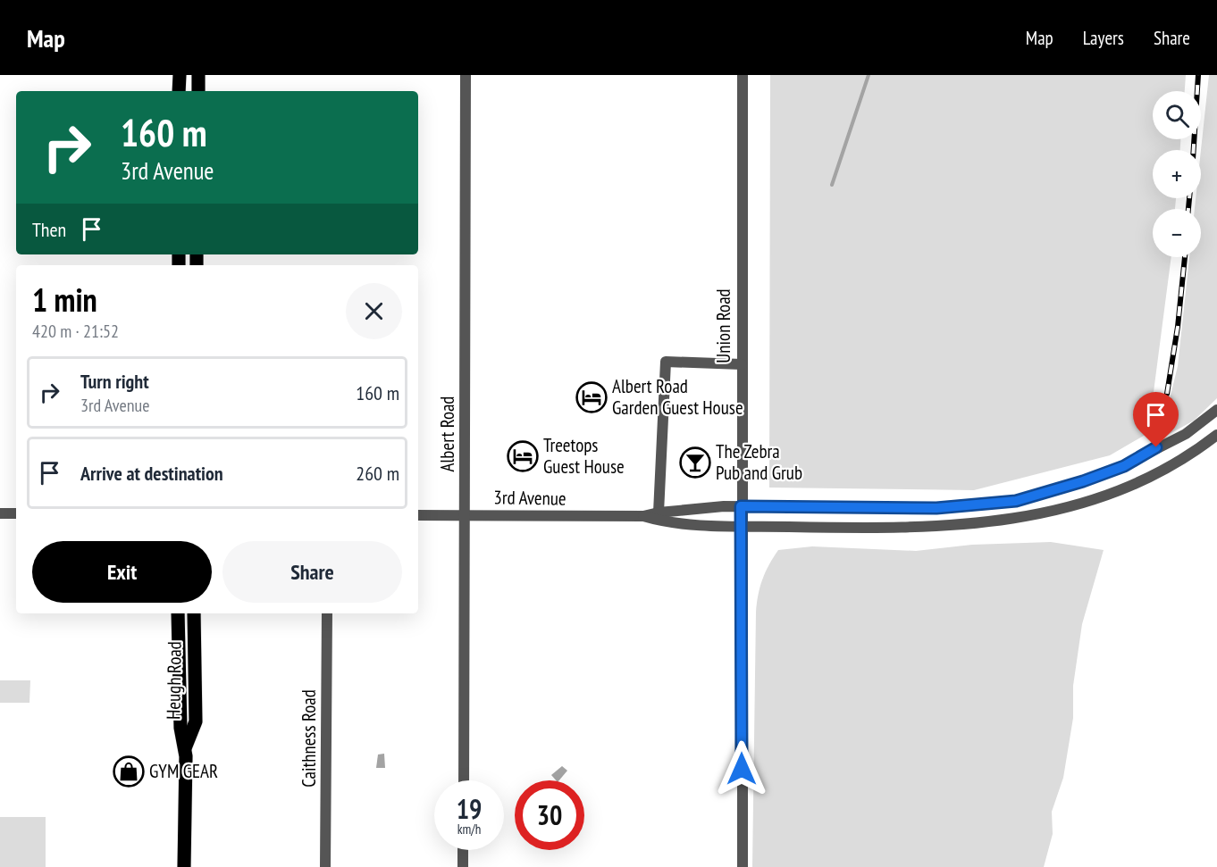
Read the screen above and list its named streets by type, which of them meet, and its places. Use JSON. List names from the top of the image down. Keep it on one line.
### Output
{"streets":{"main road":["Heugh Road"],"street":["Union Road","Albert Road","3rd Avenue","Caithness Road"]},"crossings":[["Union Road","3rd Avenue"],["Albert Road","3rd Avenue"]],"places":{"hotel":["Albert Road Garden Guest House","Treetops Guest House"],"bar":["The Zebra Pub and Grub"],"shop":["GYM GEAR"]},"page":{"header":"Map","nav":["Map","Layers","Share"],"map_buttons":["+","−"],"turn":["160 m","3rd Avenue"],"then":"Then","heading":["1 min","420 m · 21:52"],"list":[{"name":"Turn right","note":"3rd Avenue","value":"160 m"},{"name":"Arrive at destination","value":"260 m"}],"buttons":["Exit","Share"],"speed":"19 km/h","limit":"30"}}
